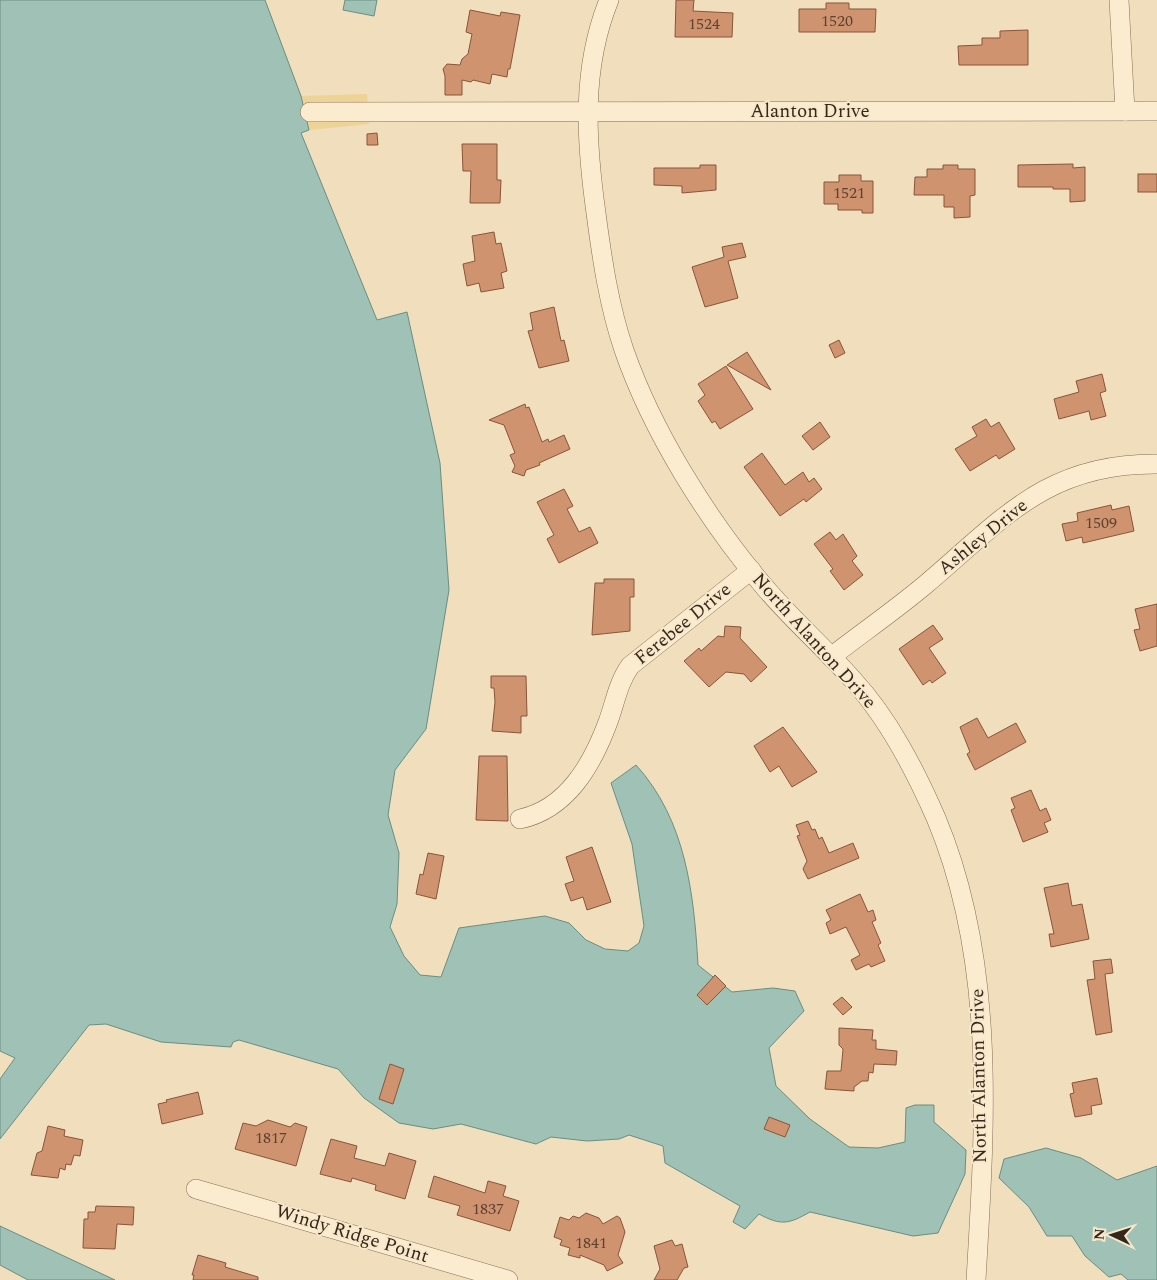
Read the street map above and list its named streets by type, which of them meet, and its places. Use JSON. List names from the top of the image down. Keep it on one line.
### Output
{"streets":{"street":["Alanton Drive","Ashley Drive","Ferebee Drive","North Alanton Drive","Windy Ridge Point"]},"crossings":[["Alanton Drive","North Alanton Drive"],["Ashley Drive","North Alanton Drive"],["Ferebee Drive","North Alanton Drive"]],"house_numbers":["1520","1524","1521","1509","1817","1837","1841"],"north":"left"}
